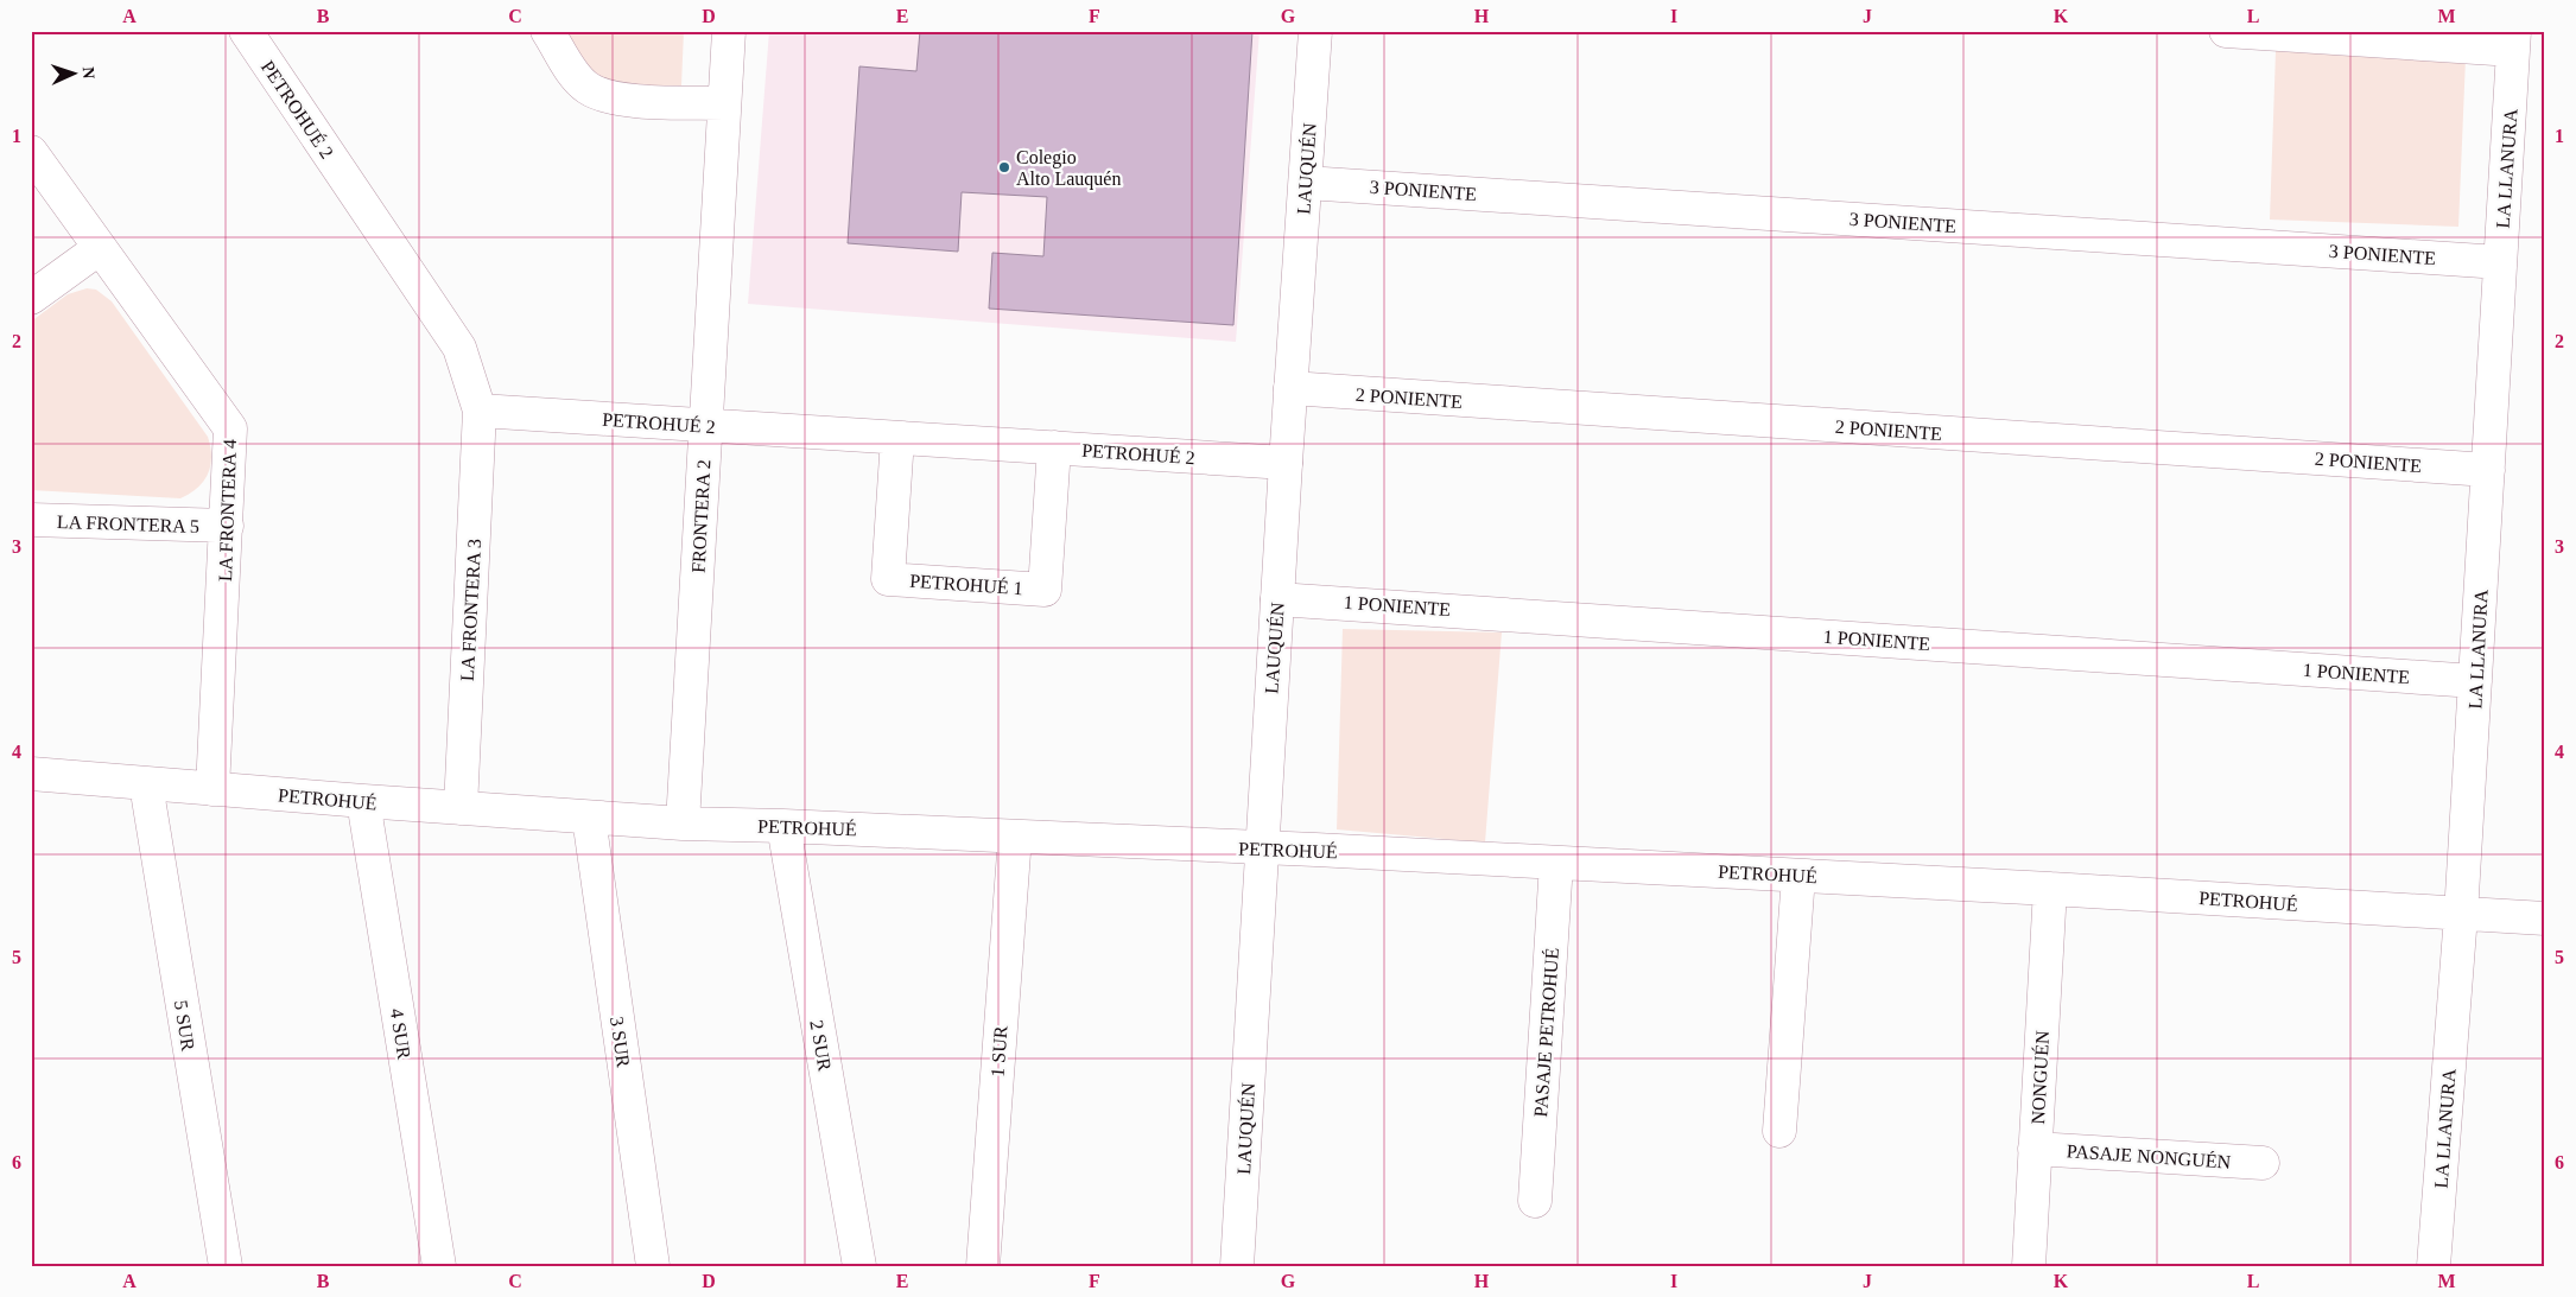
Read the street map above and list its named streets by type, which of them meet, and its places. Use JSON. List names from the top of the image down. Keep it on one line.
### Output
{"streets":{"street":["PETROHUÉ 2","LAUQUÉN","LA LLANURA","3 PONIENTE","2 PONIENTE","LA FRONTERA 4","FRONTERA 2","LA FRONTERA 5","PETROHUÉ 1","1 PONIENTE","LA FRONTERA 3","PETROHUÉ","5 SUR","PASAJE PETROHUÉ","4 SUR","3 SUR","2 SUR","1 SUR","NONGUÉN","PASAJE NONGUÉN"]},"crossings":[["PETROHUÉ 2","LAUQUÉN"],["PETROHUÉ 2","FRONTERA 2"],["PETROHUÉ 2","PETROHUÉ 1"],["PETROHUÉ 2","LA FRONTERA 3"],["LAUQUÉN","3 PONIENTE"],["LAUQUÉN","2 PONIENTE"],["LAUQUÉN","1 PONIENTE"],["LAUQUÉN","PETROHUÉ"],["LA LLANURA","3 PONIENTE"],["LA LLANURA","2 PONIENTE"],["LA LLANURA","1 PONIENTE"],["LA LLANURA","PETROHUÉ"],["LA FRONTERA 4","LA FRONTERA 5"],["LA FRONTERA 4","PETROHUÉ"],["FRONTERA 2","PETROHUÉ"],["LA FRONTERA 3","PETROHUÉ"],["PETROHUÉ","5 SUR"],["PETROHUÉ","PASAJE PETROHUÉ"],["PETROHUÉ","4 SUR"],["PETROHUÉ","3 SUR"],["PETROHUÉ","2 SUR"],["PETROHUÉ","1 SUR"],["PETROHUÉ","NONGUÉN"],["NONGUÉN","PASAJE NONGUÉN"]],"places":["Colegio Alto Lauquén"],"north":"right","grid":{"columns":["A","B","C","D","E","F","G","H","I","J","K","L","M"],"rows":["1","2","3","4","5","6"]}}
